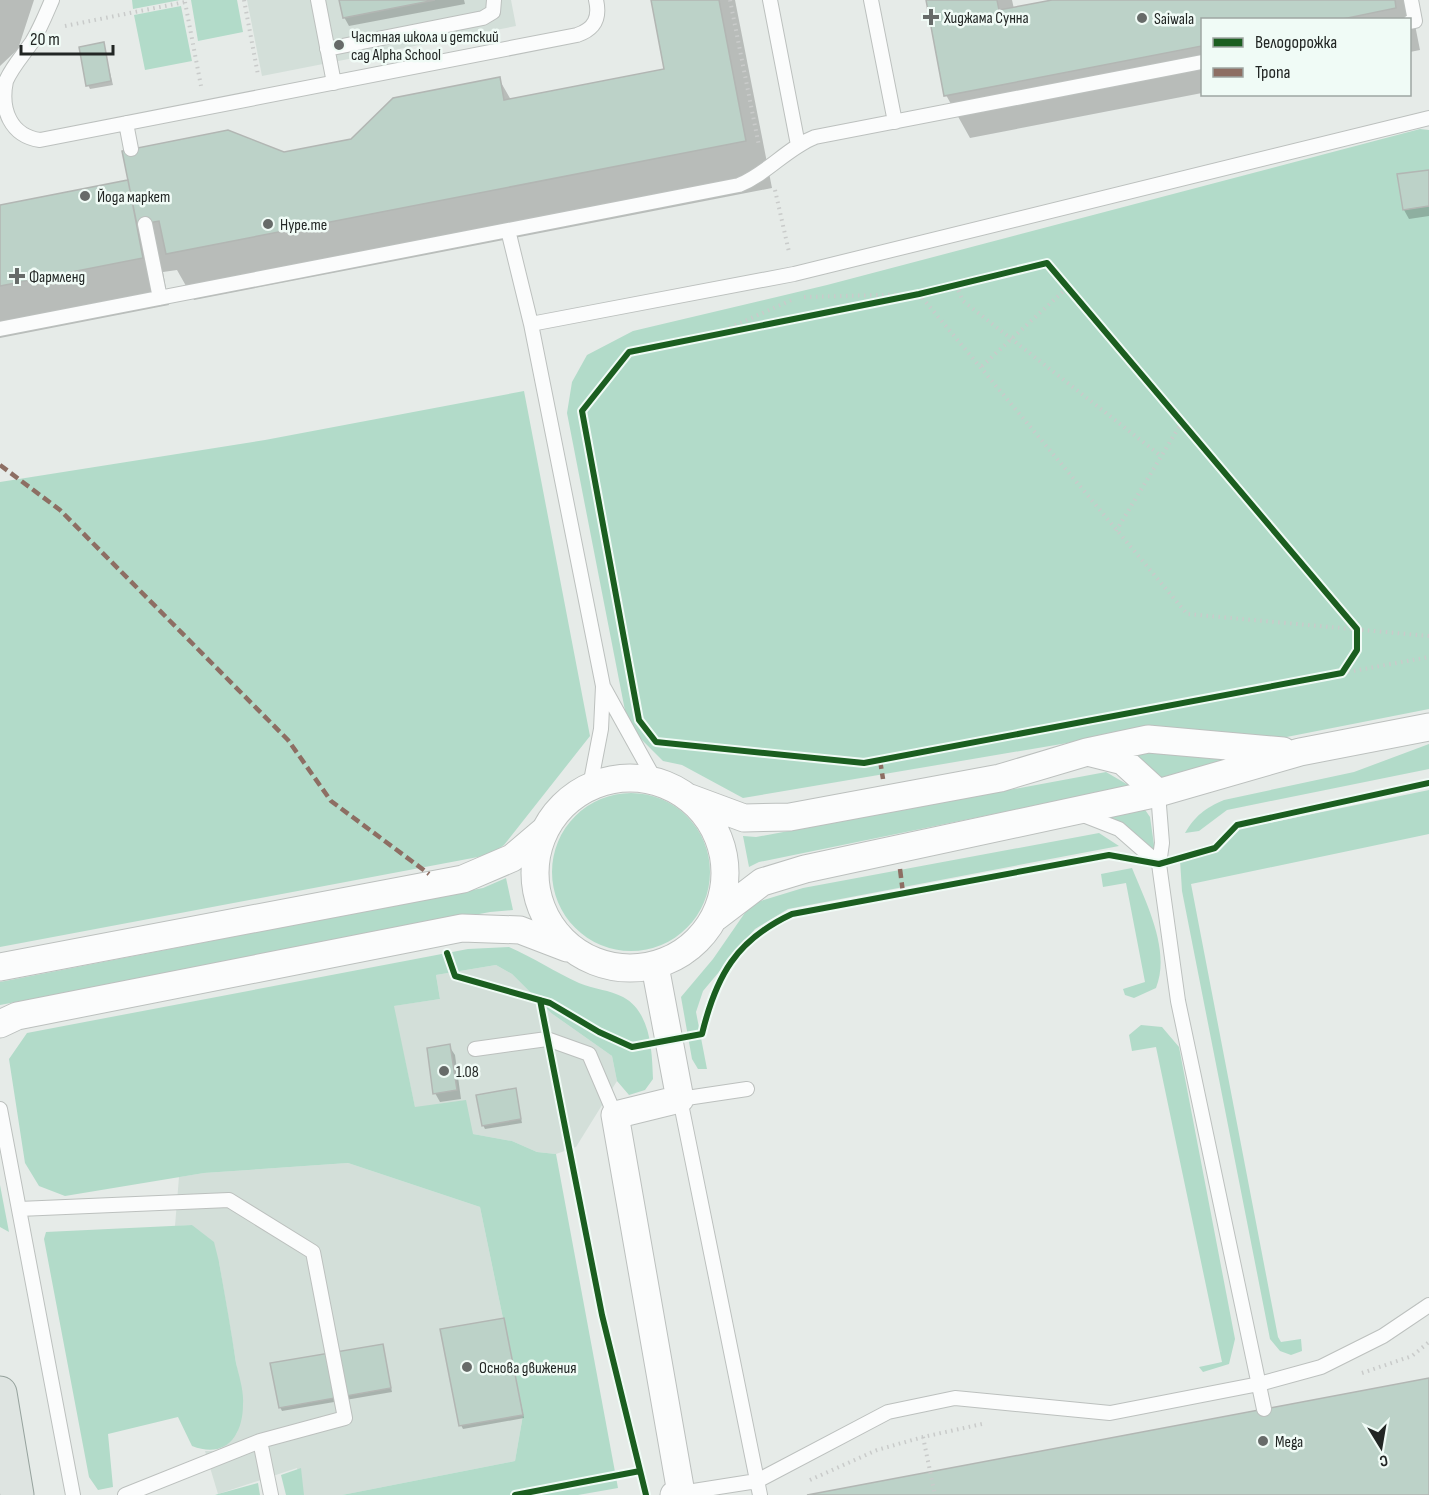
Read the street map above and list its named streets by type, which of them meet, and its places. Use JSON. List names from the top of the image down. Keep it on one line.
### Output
{"places":{"health":["Хиджама Сунна","Фармленд"],"other":["Saiwala","Частная школа и детский сад Alpha School","Йода маркет","Hype.me","1.08","Основа движения","Mega"]},"legend":["Велодорожка","Тропа"],"scale_bar":"20 m","north":"bottom"}
